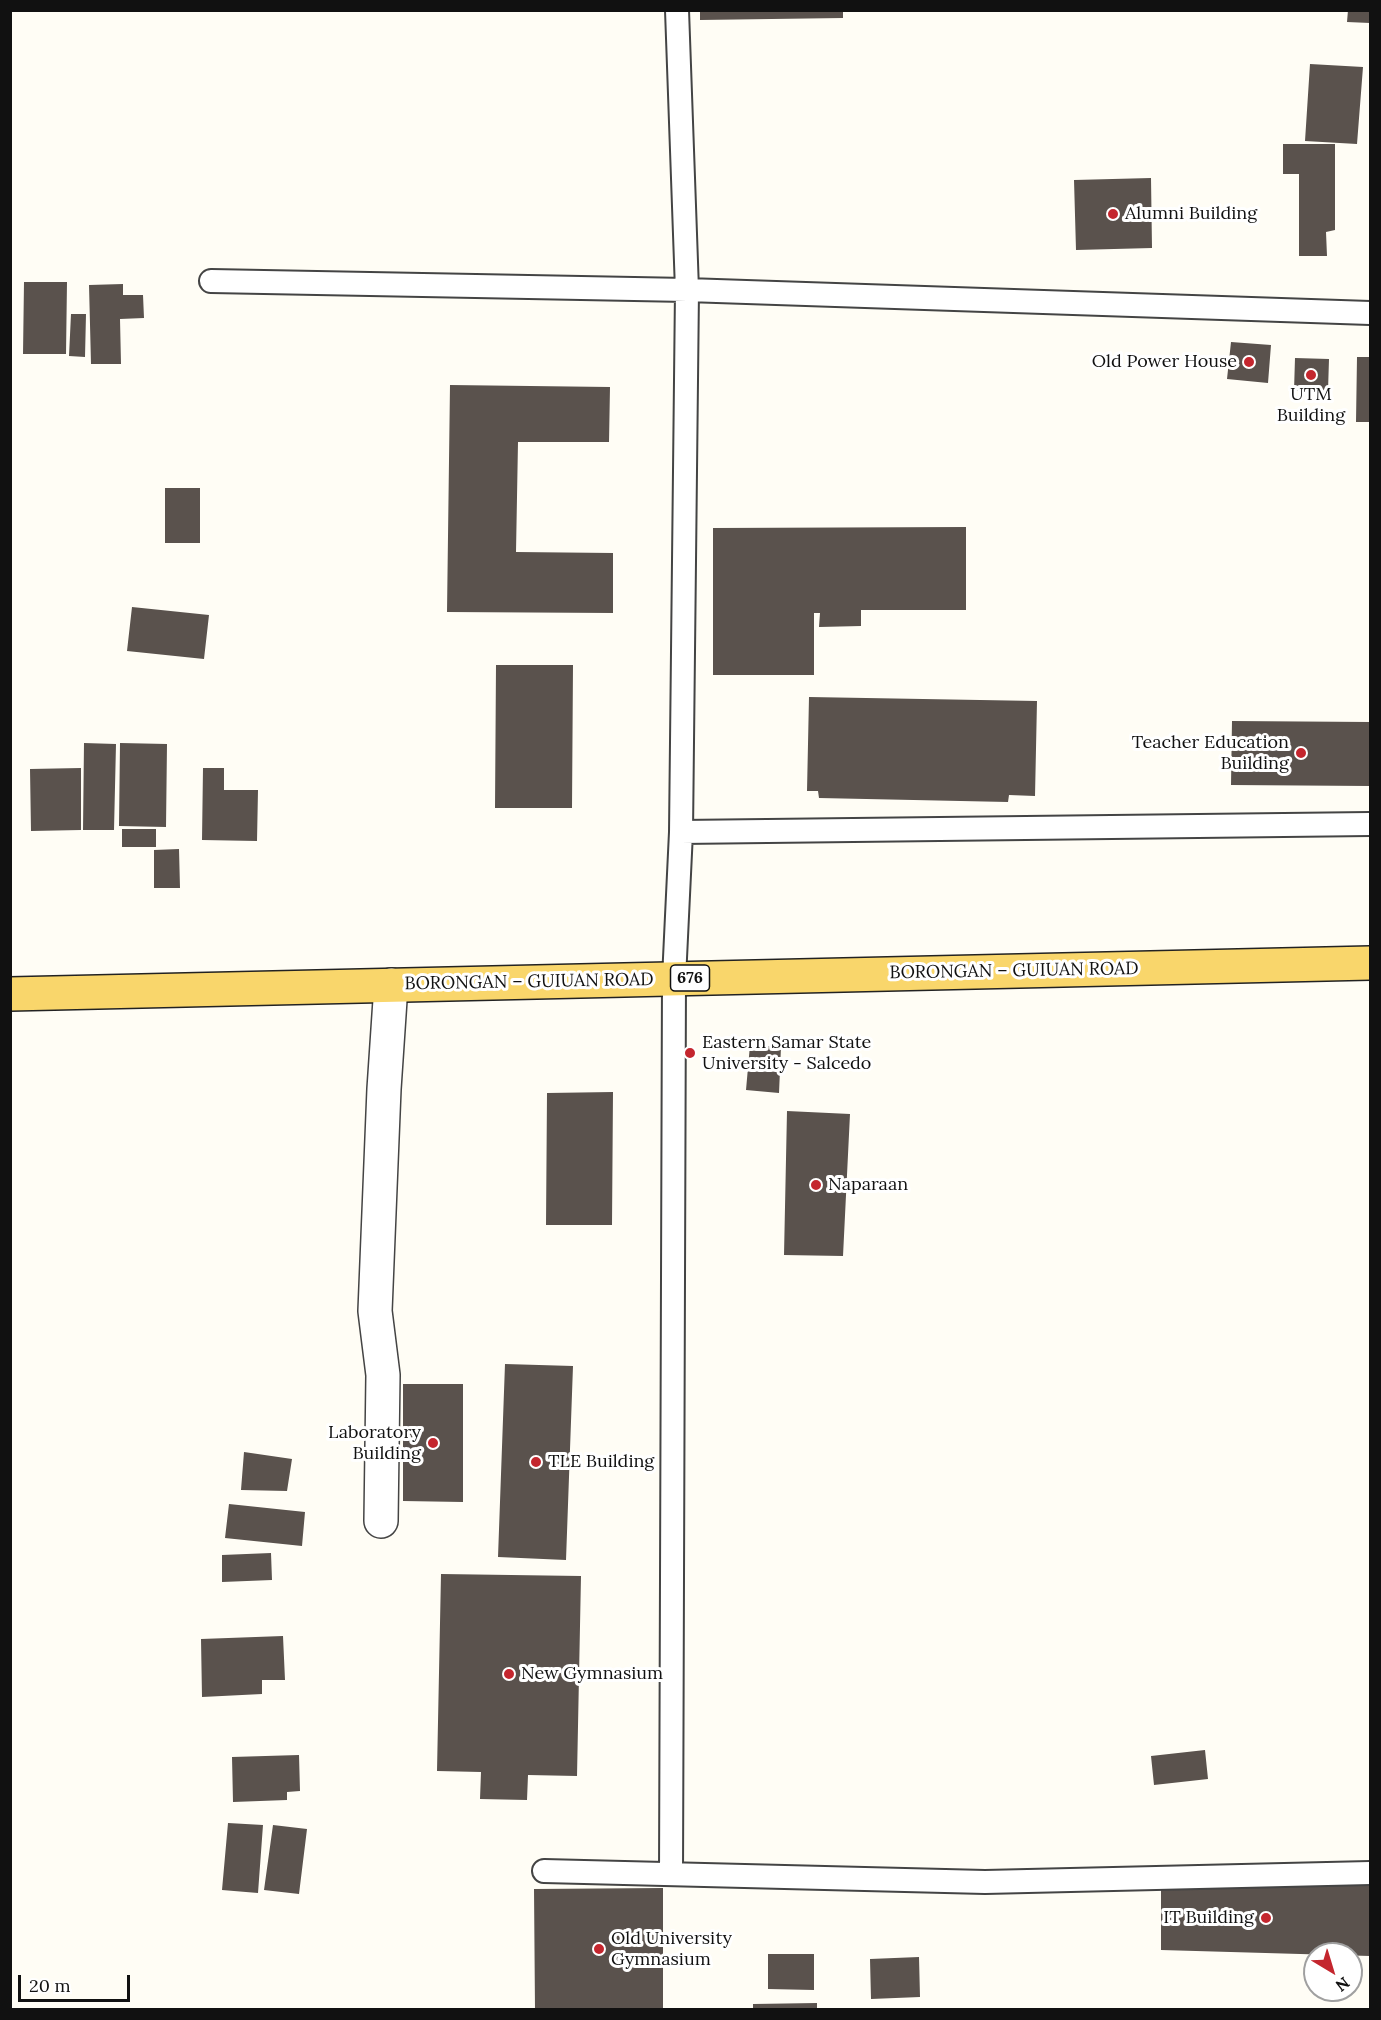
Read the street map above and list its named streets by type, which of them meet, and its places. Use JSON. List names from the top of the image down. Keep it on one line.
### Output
{"streets":{"main road":["BORONGAN – GUIUAN ROAD","676"]},"places":["Alumni Building","Old Power House","UTM Building","Teacher Education Building","Eastern Samar State University - Salcedo","Naparaan","Laboratory Building","TLE Building","New Gymnasium","IT Building","Old University Gymnasium"],"scale_bar":"20 m","north":"bottom right"}
